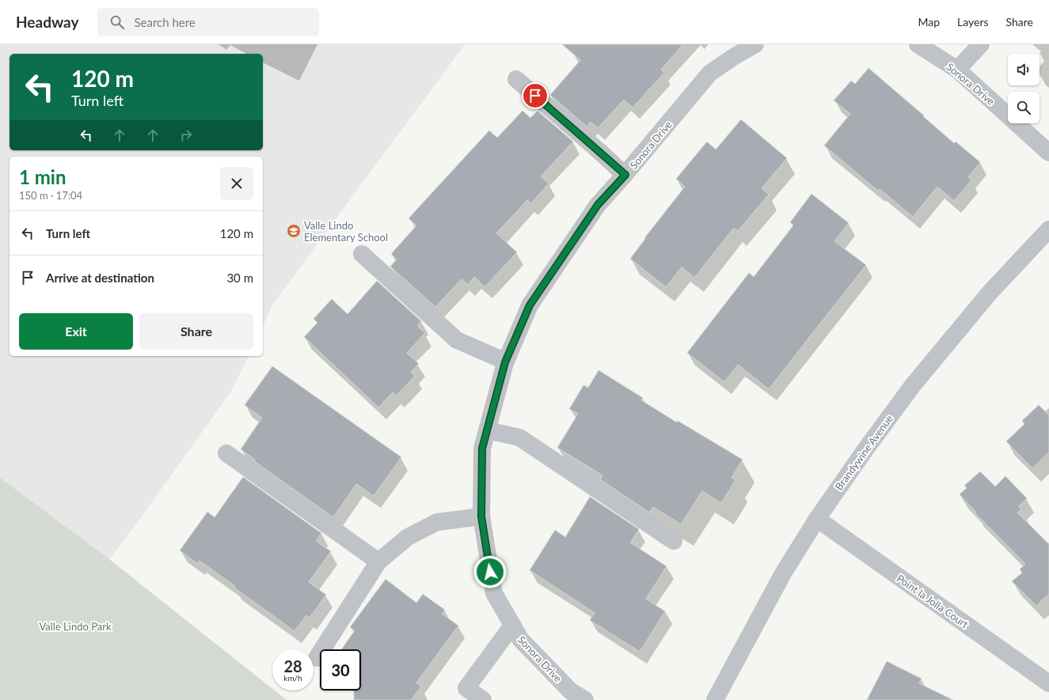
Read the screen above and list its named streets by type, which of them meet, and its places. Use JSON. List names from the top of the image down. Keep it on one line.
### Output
{"streets":{"street":["Sonora Drive","Brandywine Avenue","Point la Jolla Court"]},"crossings":[["Brandywine Avenue","Point la Jolla Court"]],"parks":["Valle Lindo Park"],"places":{"school or university":["Valle Lindo Elementary School"]},"page":{"header":"Headway","search":"Search here","nav":["Map","Layers","Share"],"turn":["120 m","Turn left"],"heading":["1 min","150 m · 17:04"],"list":[{"name":"Turn left","value":"120 m"},{"name":"Arrive at destination","value":"30 m"}],"buttons":["Exit","Share"],"speed":"28 km/h","limit":"30"}}
